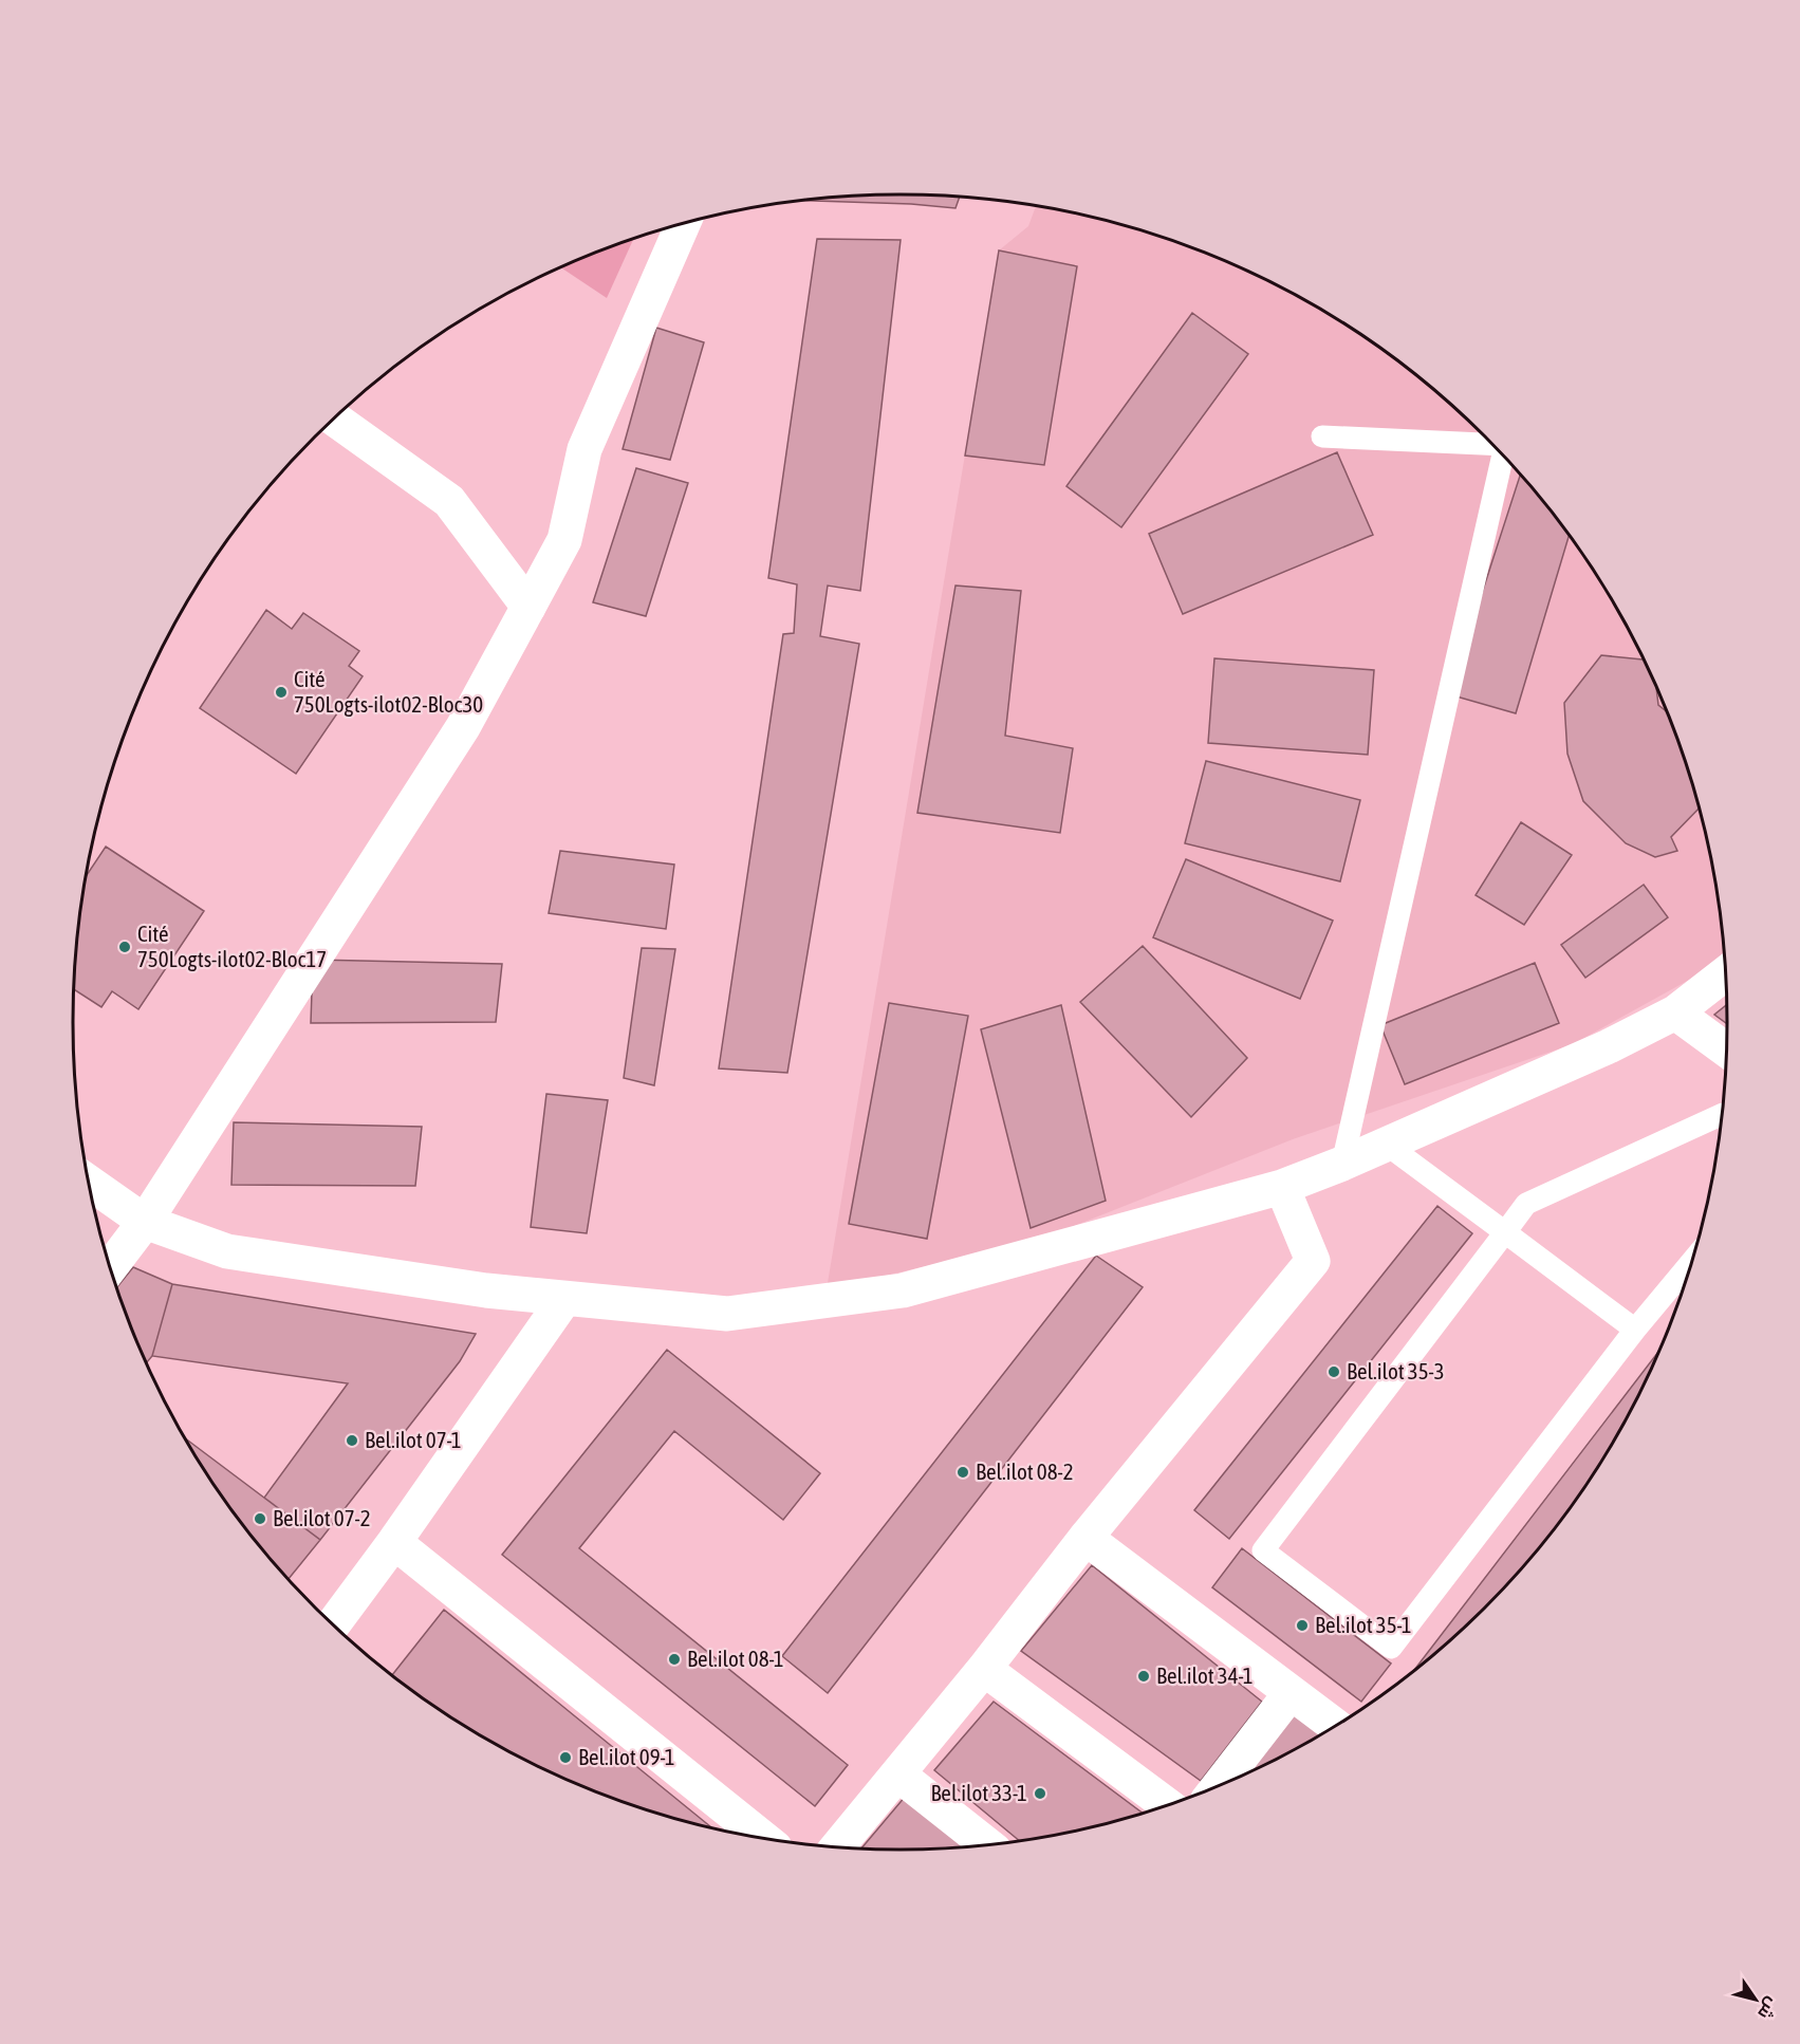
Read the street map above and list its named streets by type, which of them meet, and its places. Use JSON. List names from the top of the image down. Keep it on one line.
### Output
{"places":["Cité 750Logts-ilot02-Bloc30","Cité 750Logts-ilot02-Bloc17","Bel.ilot 35-3","Bel.ilot 07-1","Bel.ilot 08-2","Bel.ilot 07-2","Bel.ilot 35-1","Bel.ilot 08-1","Bel.ilot 34-1","Bel.ilot 09-1","Bel.ilot 33-1"],"north":"bottom right"}
